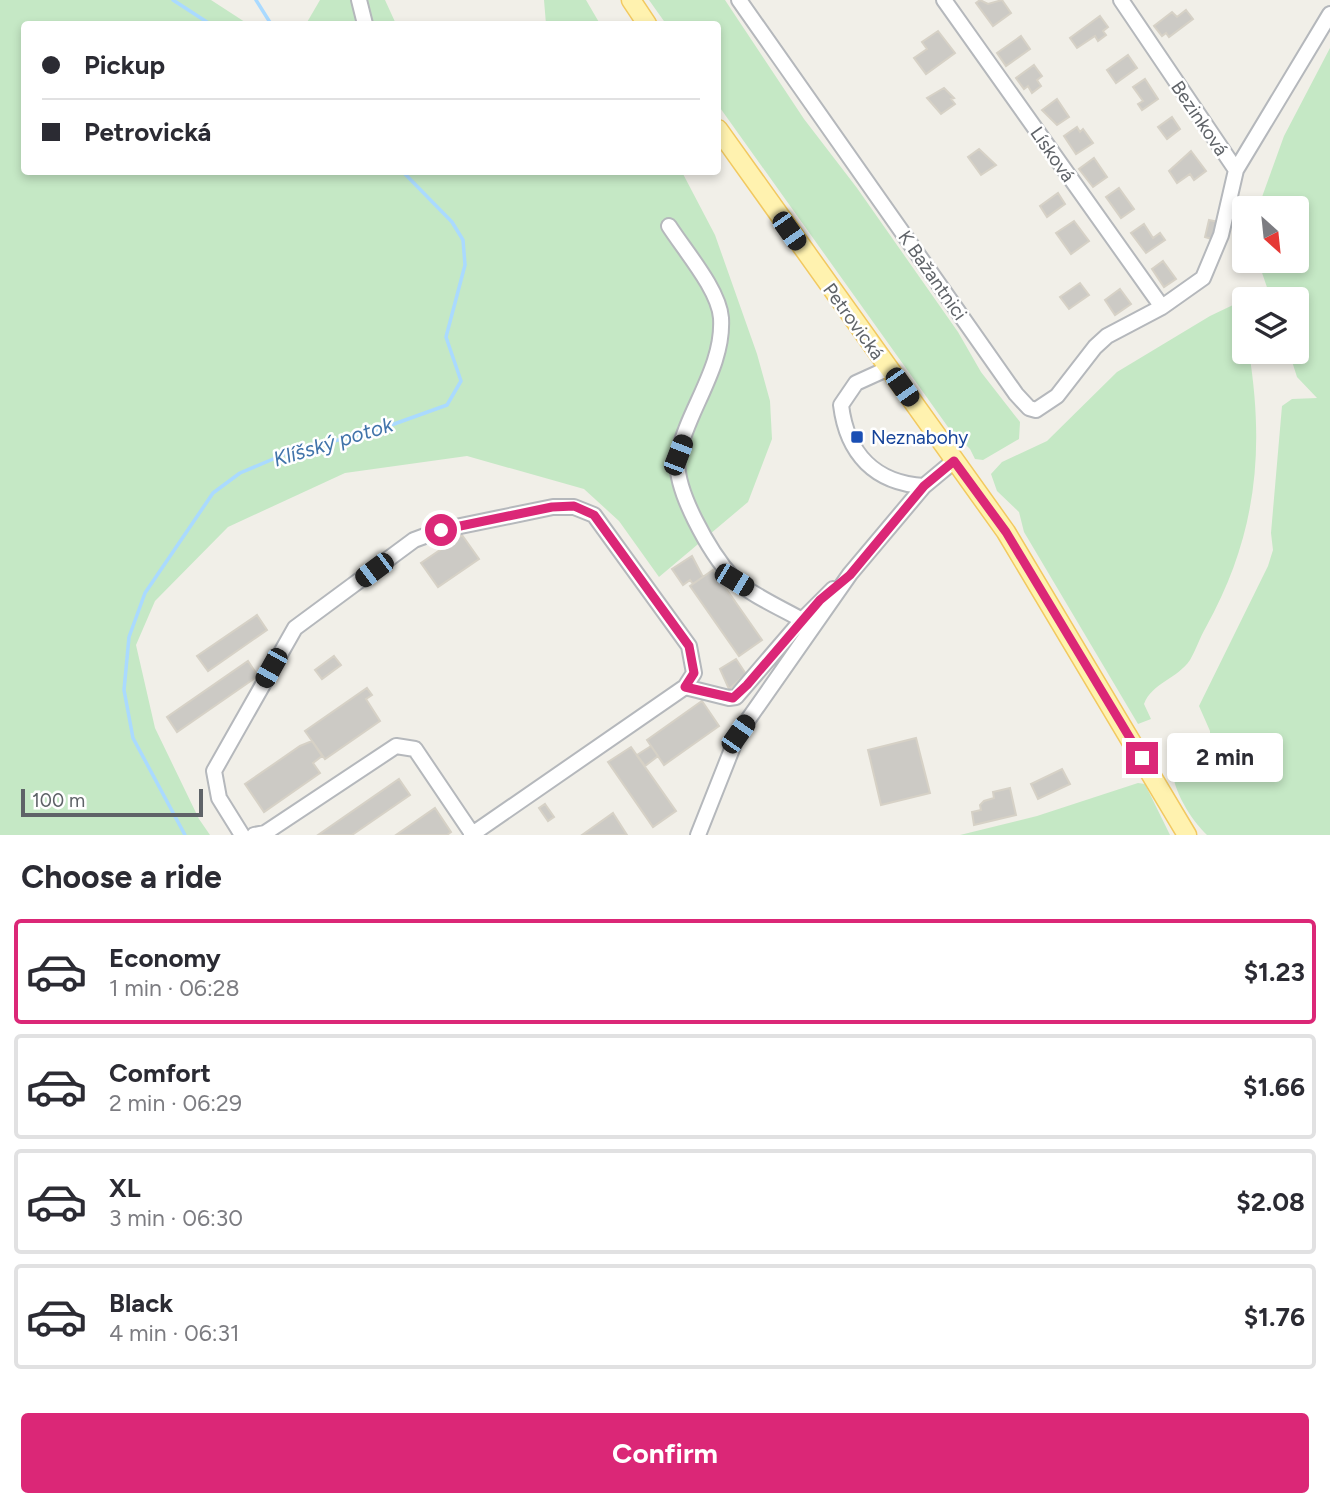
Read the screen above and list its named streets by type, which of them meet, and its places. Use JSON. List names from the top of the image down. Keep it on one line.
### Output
{"streets":{"main road":["Petrovická"],"street":["Bezinková","Lísková","K Bažantnici"]},"crossings":[["Bezinková","Lísková"],["Bezinková","K Bažantnici"],["Lísková","K Bažantnici"]],"water":["Klíšský potok"],"places":{"transit":["Neznabohy"]},"scale_bar":"100 m","north":"bottom right","page":{"banner":["Pickup","Petrovická"],"bubble":"2 min","scale":"100 m","heading":"Choose a ride","list":[{"name":"Economy","note":"1 min · 06:28","value":"$1.23"},{"name":"Comfort","note":"2 min · 06:29","value":"$1.66"},{"name":"XL","note":"3 min · 06:30","value":"$2.08"},{"name":"Black","note":"4 min · 06:31","value":"$1.76"}],"buttons":"Confirm"}}
